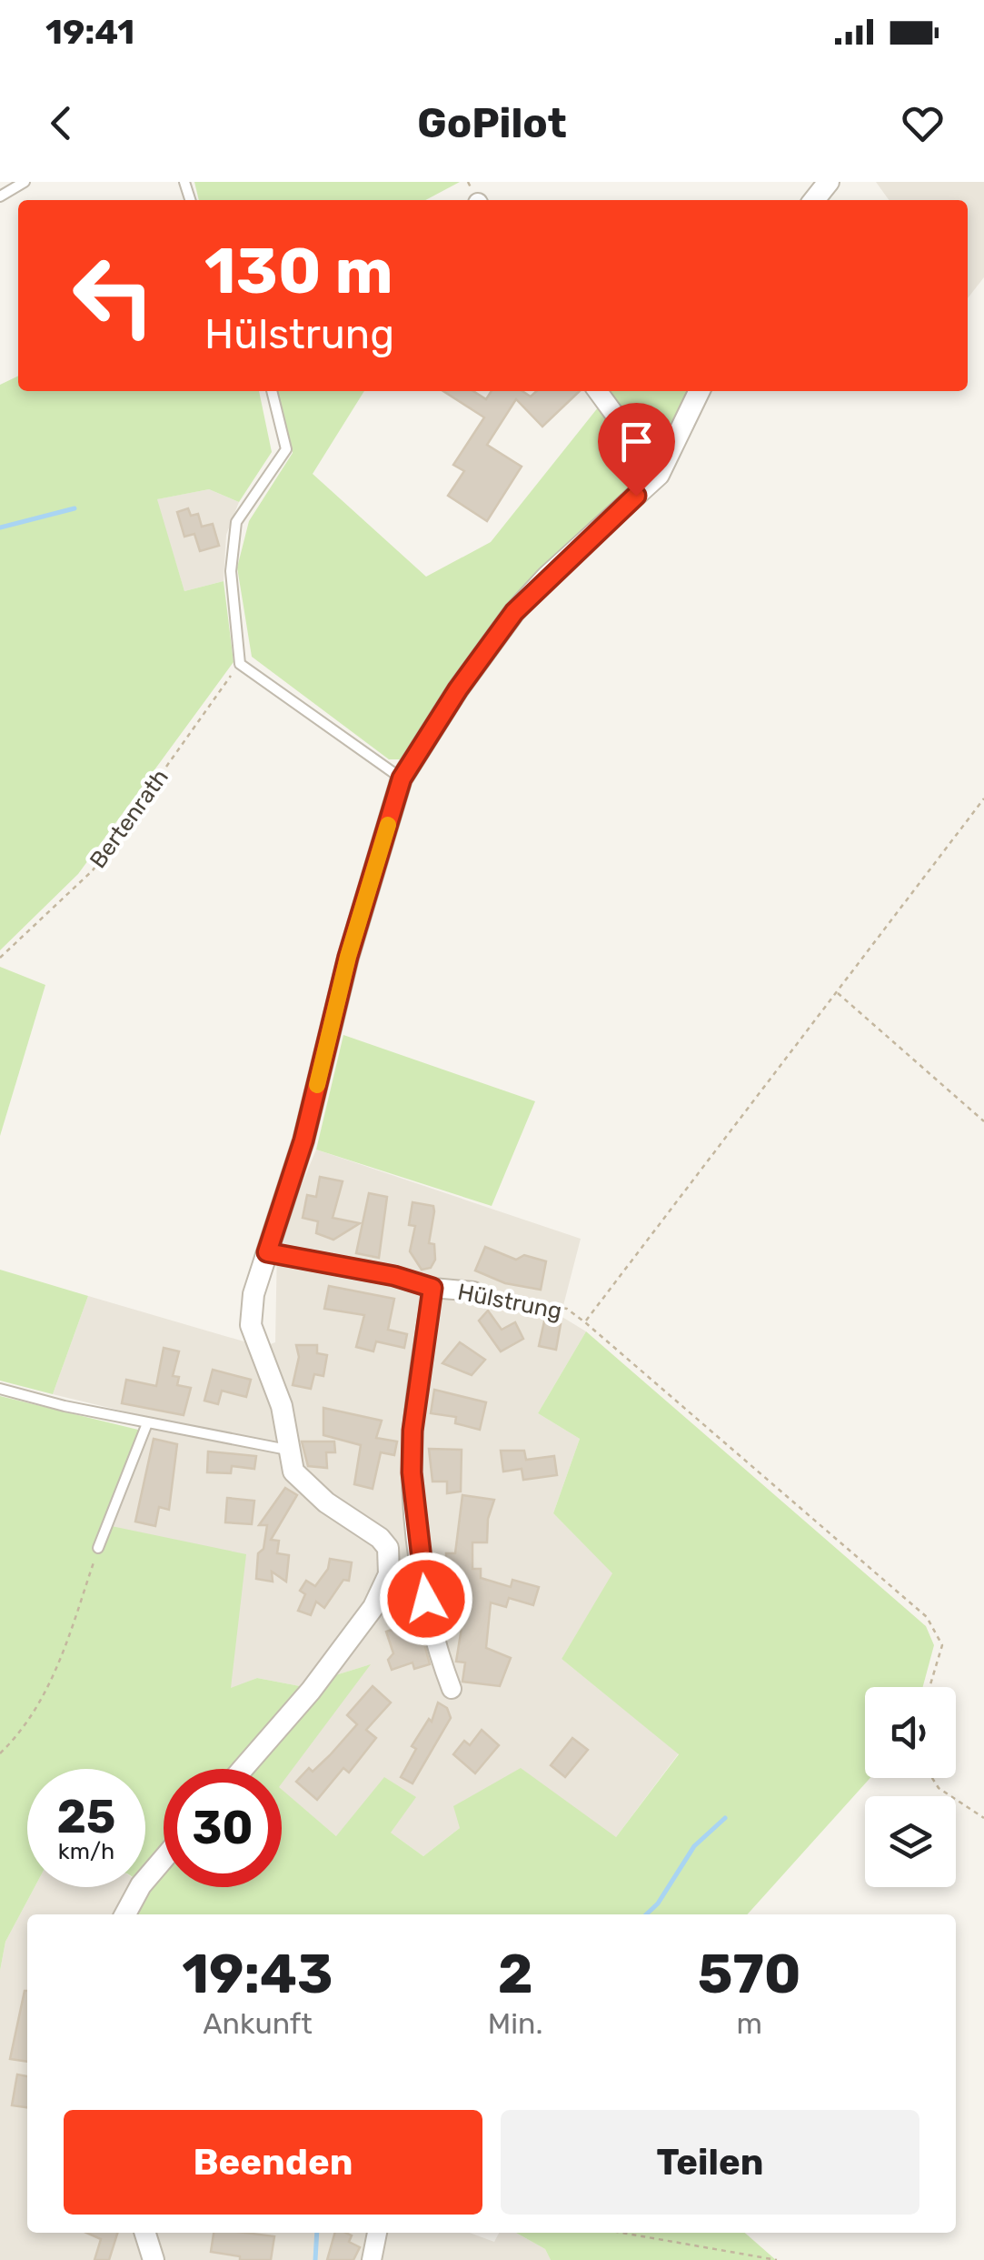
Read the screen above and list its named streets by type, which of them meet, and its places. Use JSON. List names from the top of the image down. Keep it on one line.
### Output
{"streets":{"street":["Hülstrung"],"path":["Bertenrath"]},"page":{"status":"19:41","header":"GoPilot","turn":["130 m","Hülstrung"],"speed":"25 km/h","limit":"30","eta":["19:43","Ankunft","2","Min.","570","m"],"buttons":["Beenden","Teilen"]}}
